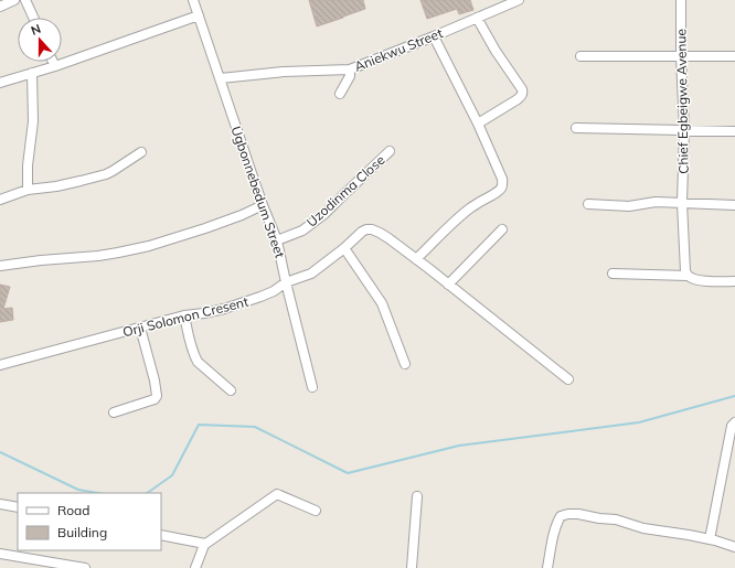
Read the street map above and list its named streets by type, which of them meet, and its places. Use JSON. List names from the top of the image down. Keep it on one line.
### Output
{"streets":{"street":["Aniekwu Street","Chief Egbeigwe Avenue","Uzodinma Close","Ugbonnebedum Street","Orji Solomon Cresent"]},"crossings":[["Aniekwu Street","Ugbonnebedum Street"],["Uzodinma Close","Ugbonnebedum Street"],["Ugbonnebedum Street","Orji Solomon Cresent"]],"legend":["Road","Building"],"north":"top"}
